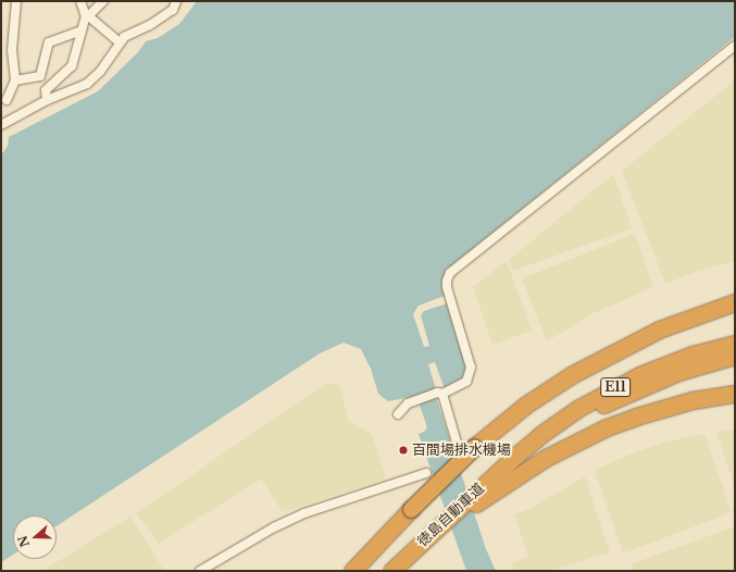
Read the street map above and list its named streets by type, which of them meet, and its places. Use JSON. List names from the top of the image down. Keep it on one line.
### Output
{"streets":{"highway":["E11","徳島自動車道"]},"places":["百間場排水機場"],"north":"left"}
